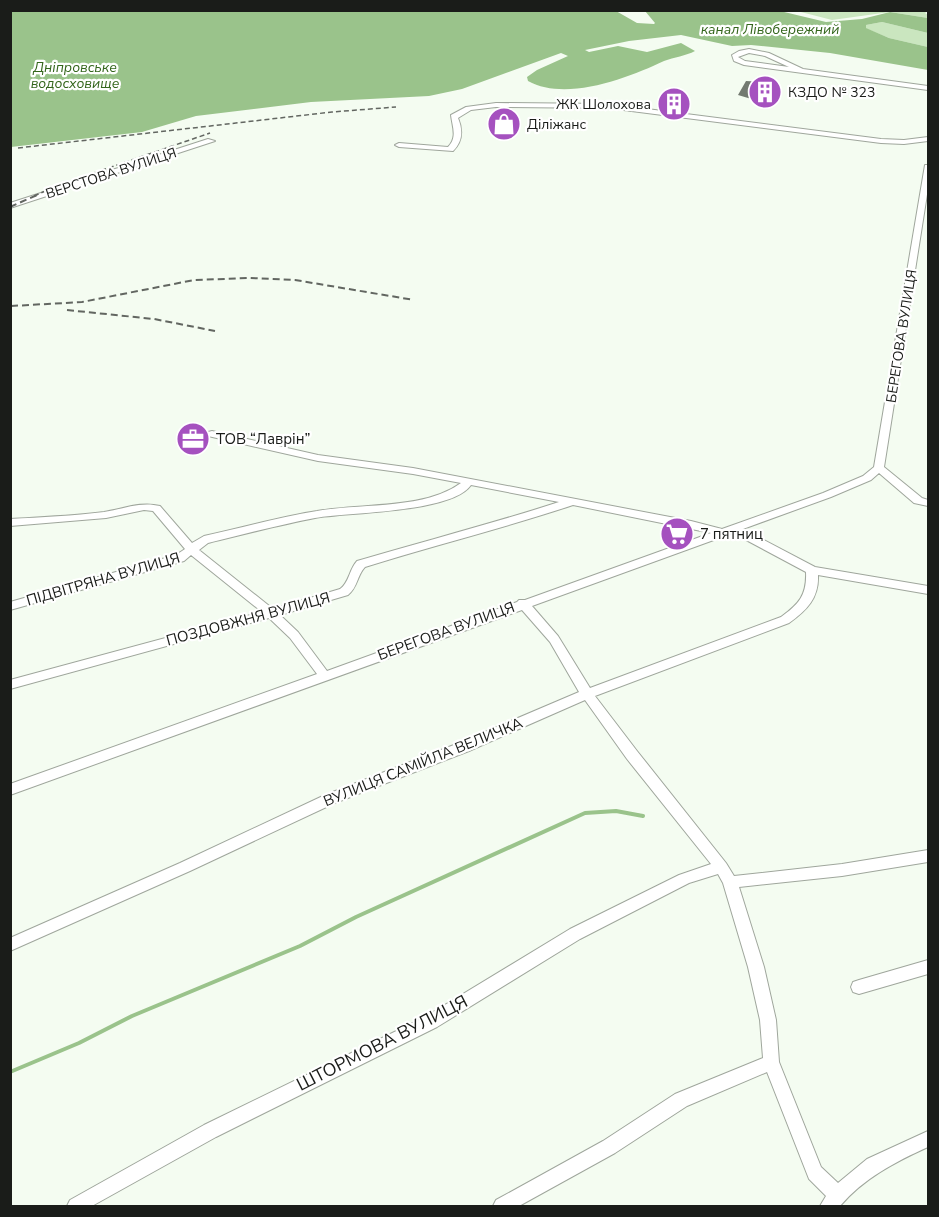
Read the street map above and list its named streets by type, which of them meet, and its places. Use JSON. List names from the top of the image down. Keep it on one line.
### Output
{"streets":{"street":["ВЕРСТОВА ВУЛИЦЯ","БЕРЕГОВА ВУЛИЦЯ","ПІДВІТРЯНА ВУЛИЦЯ","ПОЗДОВЖНЯ ВУЛИЦЯ","ВУЛИЦЯ САМІЙЛА ВЕЛИЧКА","ШТОРМОВА ВУЛИЦЯ"]},"water":["канал Лівобережний","Дніпровське водосховище"],"places":{"building":["КЗДО № 323","ЖК Шолохова"],"shop":["Діліжанс"],"office":["ТОВ “Лаврін”"],"supermarket":["7 пятниц"]}}
